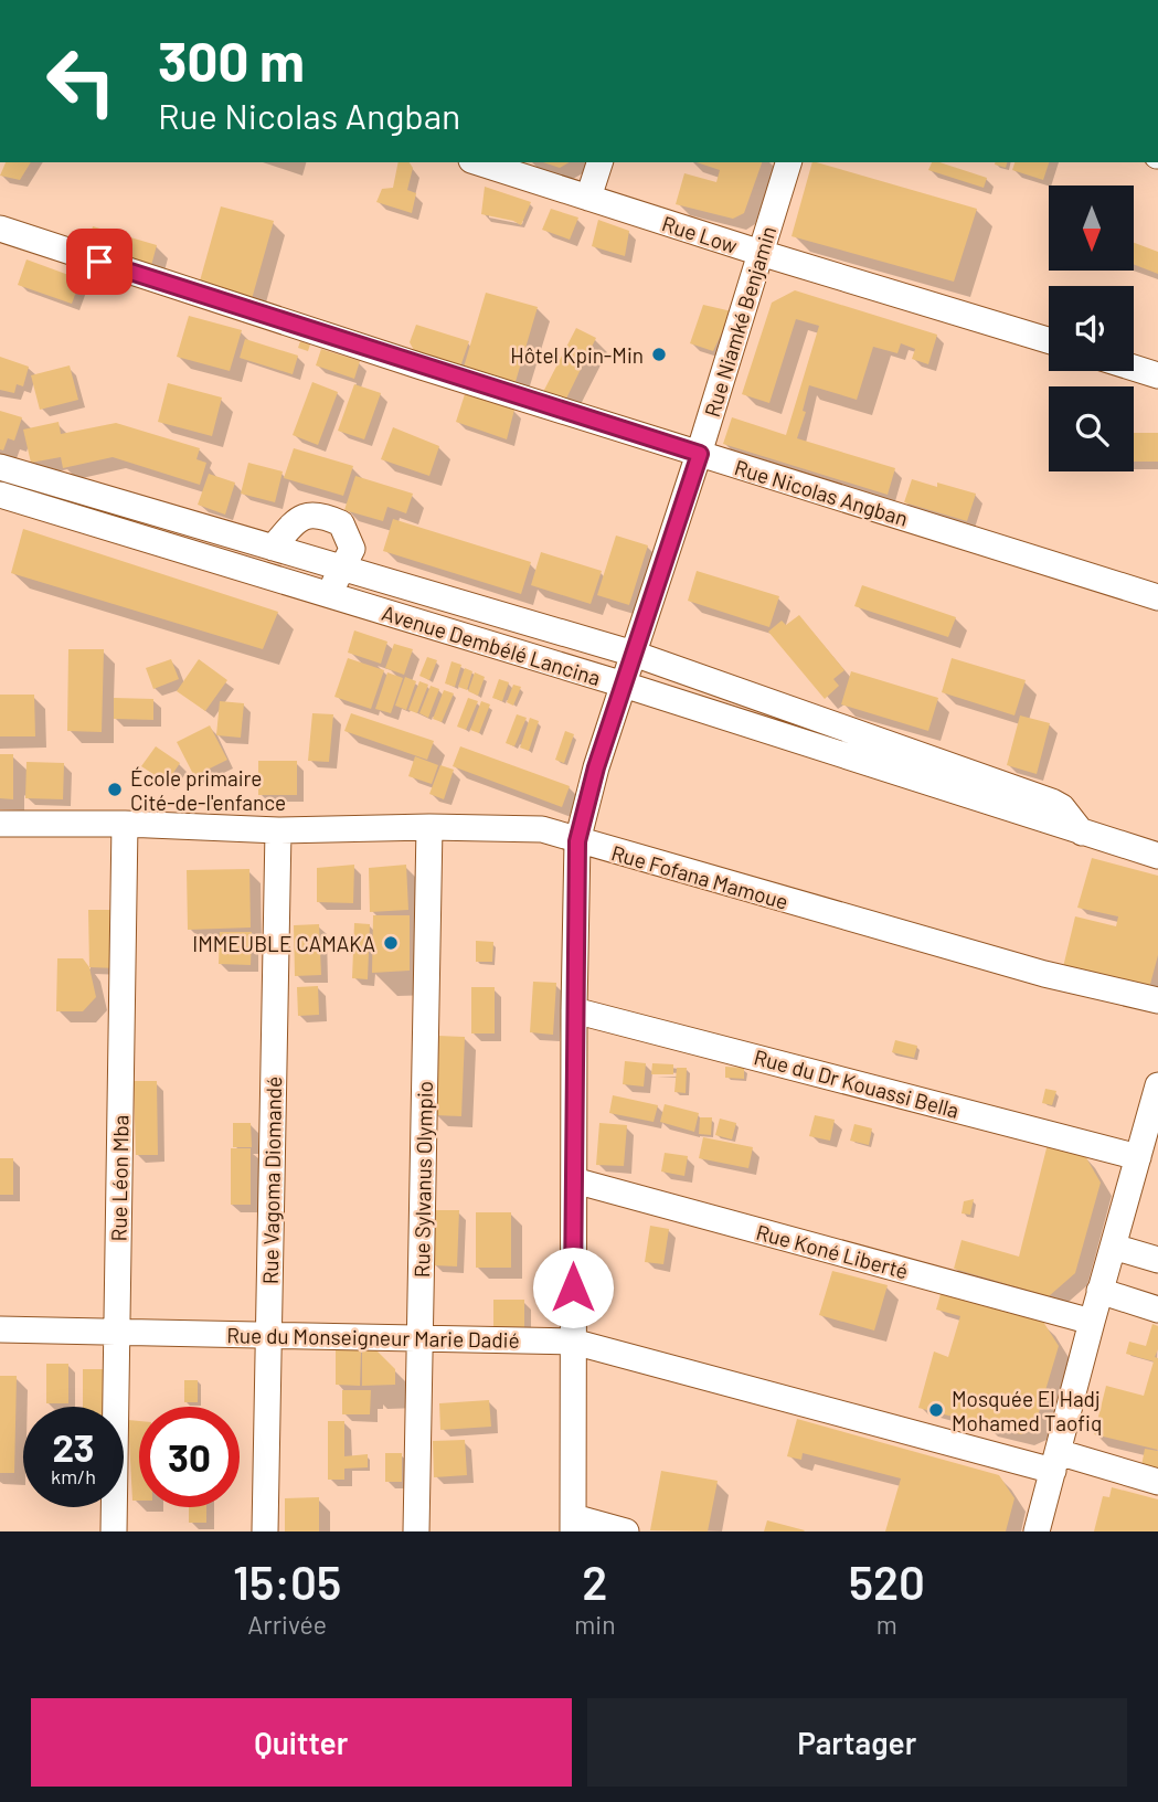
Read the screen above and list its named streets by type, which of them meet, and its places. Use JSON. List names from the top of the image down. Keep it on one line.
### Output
{"streets":{"street":["Rue Low","Rue Niamké Benjamin","Rue Nicolas Angban","Avenue Dembélé Lancina","Rue Fofana Mamoue","Rue du Dr Kouassi Bella","Rue Léon Mba","Rue Sylvanus Olympio","Rue Vagoma Diomandé","Rue Koné Liberté","Rue du Monseigneur Marie Dadié"]},"crossings":[["Rue Low","Rue Niamké Benjamin"],["Rue Niamké Benjamin","Rue Nicolas Angban"],["Rue Niamké Benjamin","Avenue Dembélé Lancina"],["Rue Niamké Benjamin","Rue Fofana Mamoue"],["Rue Niamké Benjamin","Rue du Dr Kouassi Bella"],["Rue Niamké Benjamin","Rue Koné Liberté"],["Rue Niamké Benjamin","Rue du Monseigneur Marie Dadié"],["Rue Fofana Mamoue","Rue Léon Mba"],["Rue Fofana Mamoue","Rue Sylvanus Olympio"],["Rue Fofana Mamoue","Rue Vagoma Diomandé"],["Rue Léon Mba","Rue du Monseigneur Marie Dadié"],["Rue Sylvanus Olympio","Rue du Monseigneur Marie Dadié"],["Rue Vagoma Diomandé","Rue du Monseigneur Marie Dadié"]],"places":["Hôtel Kpin-Min","École primaire Cité-de-l'enfance","IMMEUBLE CAMAKA","Mosquée El Hadj Mohamed Taofiq"],"north":"bottom","page":{"turn":["300 m","Rue Nicolas Angban"],"speed":"23 km/h","limit":"30","eta":["15:05","Arrivée","2","min","520","m"],"buttons":["Quitter","Partager"]}}
